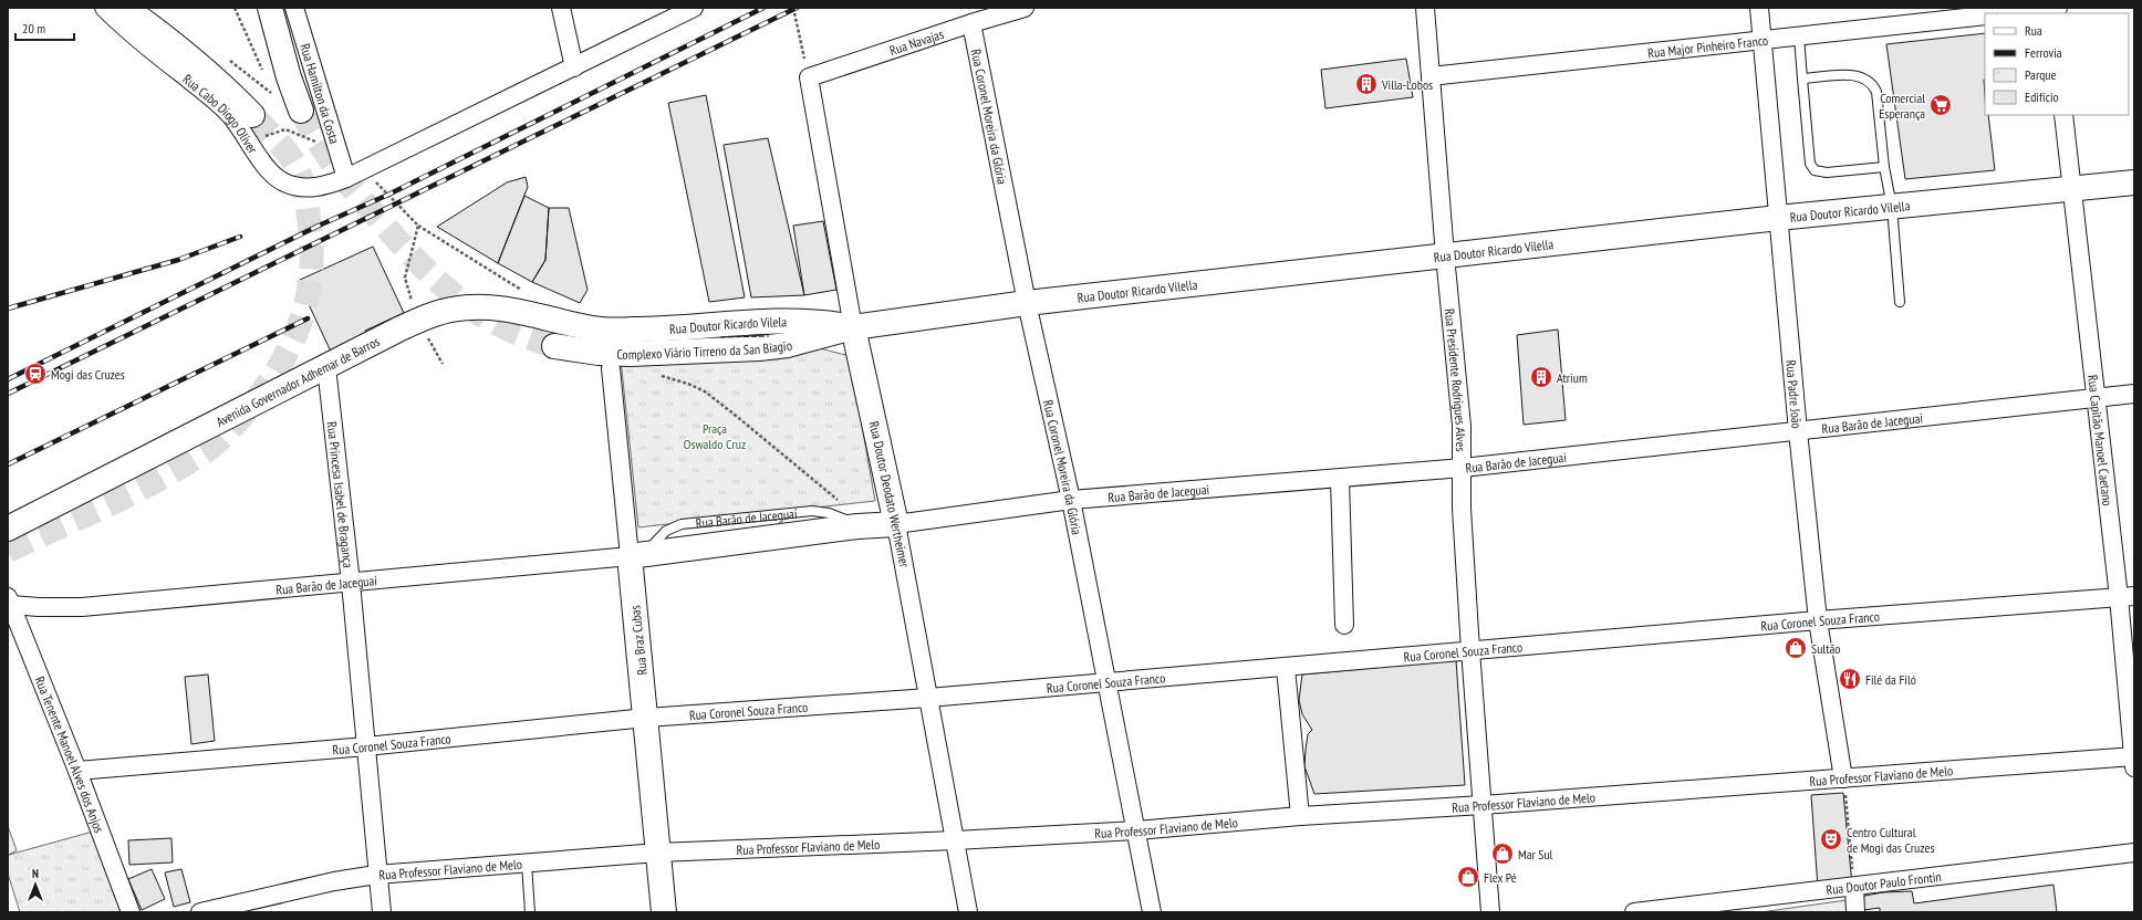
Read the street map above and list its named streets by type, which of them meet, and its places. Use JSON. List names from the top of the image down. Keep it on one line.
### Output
{"streets":{"street":["Rua Navajas","Rua Major Pinheiro Franco","Rua Hamilton da Costa","Rua Cabo Diogo Oliver","Rua Coronel Moreira da Glória","Rua Doutor Ricardo Vilella","Rua Doutor Ricardo Vilela","Complexo Viário Tirreno da San Biagio","Rua Presidente Rodrigues Alves","Avenida Governador Adhemar de Barros","Rua Padre João","Rua Barão de Jaceguai","Rua Capitão Manoel Caetano","Rua Princesa Isabel de Bragança","Rua Doutor Deodato Wertheimer","Rua Barão de Jaceguaí","Rua Coronel Souza Franco","Rua Braz Cubas","Rua Tenente Manoel Alves dos Anjos","Rua Professor Flaviano de Melo","Rua Doutor Paulo Frontin"]},"crossings":[["Rua Navajas","Rua Coronel Moreira da Glória"],["Rua Navajas","Rua Doutor Deodato Wertheimer"],["Rua Major Pinheiro Franco","Rua Presidente Rodrigues Alves"],["Rua Major Pinheiro Franco","Rua Padre João"],["Rua Hamilton da Costa","Rua Cabo Diogo Oliver"],["Rua Coronel Moreira da Glória","Rua Doutor Ricardo Vilella"],["Rua Coronel Moreira da Glória","Rua Barão de Jaceguai"],["Rua Coronel Moreira da Glória","Rua Coronel Souza Franco"],["Rua Coronel Moreira da Glória","Rua Professor Flaviano de Melo"],["Rua Doutor Ricardo Vilella","Rua Doutor Ricardo Vilela"],["Rua Doutor Ricardo Vilella","Complexo Viário Tirreno da San Biagio"],["Rua Doutor Ricardo Vilella","Rua Presidente Rodrigues Alves"],["Rua Doutor Ricardo Vilella","Rua Padre João"],["Rua Doutor Ricardo Vilella","Rua Capitão Manoel Caetano"],["Rua Doutor Ricardo Vilella","Rua Doutor Deodato Wertheimer"],["Rua Doutor Ricardo Vilela","Complexo Viário Tirreno da San Biagio"],["Rua Doutor Ricardo Vilela","Avenida Governador Adhemar de Barros"],["Rua Doutor Ricardo Vilela","Rua Doutor Deodato Wertheimer"],["Complexo Viário Tirreno da San Biagio","Rua Doutor Deodato Wertheimer"],["Rua Presidente Rodrigues Alves","Rua Barão de Jaceguai"],["Rua Presidente Rodrigues Alves","Rua Coronel Souza Franco"],["Rua Presidente Rodrigues Alves","Rua Professor Flaviano de Melo"],["Avenida Governador Adhemar de Barros","Rua Princesa Isabel de Bragança"],["Rua Padre João","Rua Barão de Jaceguai"],["Rua Padre João","Rua Coronel Souza Franco"],["Rua Padre João","Rua Professor Flaviano de Melo"],["Rua Barão de Jaceguai","Rua Capitão Manoel Caetano"],["Rua Barão de Jaceguai","Rua Doutor Deodato Wertheimer"],["Rua Barão de Jaceguai","Rua Barão de Jaceguaí"],["Rua Capitão Manoel Caetano","Rua Coronel Souza Franco"],["Rua Capitão Manoel Caetano","Rua Professor Flaviano de Melo"],["Rua Princesa Isabel de Bragança","Rua Barão de Jaceguaí"],["Rua Princesa Isabel de Bragança","Rua Coronel Souza Franco"],["Rua Princesa Isabel de Bragança","Rua Professor Flaviano de Melo"],["Rua Doutor Deodato Wertheimer","Rua Barão de Jaceguaí"],["Rua Doutor Deodato Wertheimer","Rua Coronel Souza Franco"],["Rua Doutor Deodato Wertheimer","Rua Professor Flaviano de Melo"],["Rua Barão de Jaceguaí","Rua Braz Cubas"],["Rua Barão de Jaceguaí","Rua Tenente Manoel Alves dos Anjos"],["Rua Coronel Souza Franco","Rua Braz Cubas"],["Rua Coronel Souza Franco","Rua Tenente Manoel Alves dos Anjos"],["Rua Braz Cubas","Rua Professor Flaviano de Melo"]],"parks":["Praça Oswaldo Cruz"],"places":{"building":["Villa-Lobos","Atrium"],"supermarket":["Comercial Esperança"],"station":["Mogi das Cruzes"],"shop":["Sultão","Mar Sul","Flex Pé"],"restaurant":["Filé da Filó"],"theatre":["Centro Cultural de Mogi das Cruzes"]},"legend":["Rua","Ferrovia","Parque","Edifício"],"scale_bar":"20 m","north":"top"}
